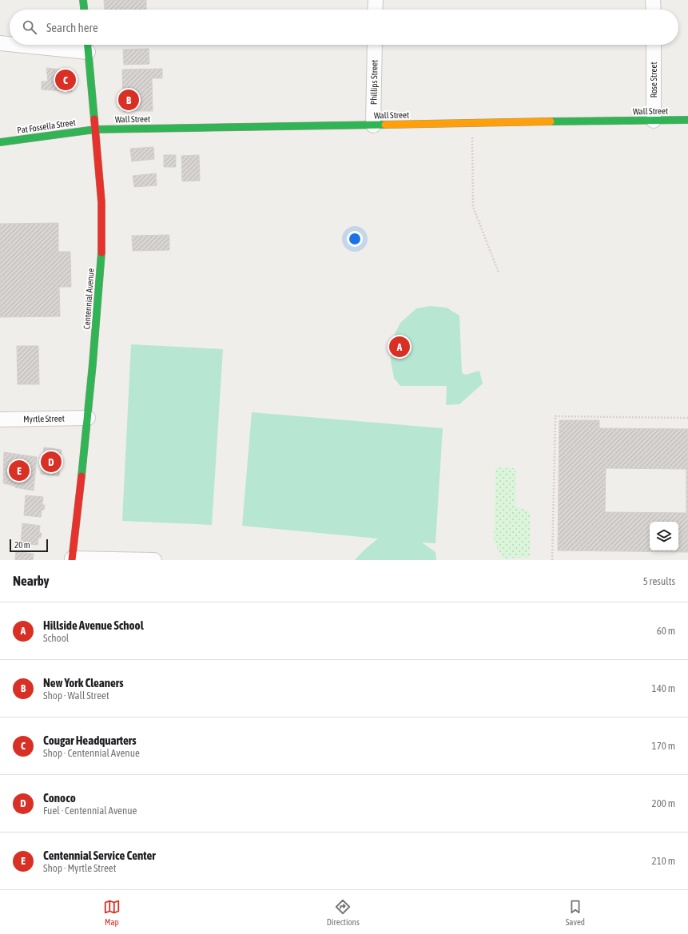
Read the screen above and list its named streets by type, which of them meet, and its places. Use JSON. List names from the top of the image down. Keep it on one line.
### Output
{"streets":{"street":["Rose Street","Phillips Street","Wall Street","Pat Fossella Street","Centennial Avenue","Myrtle Street"]},"crossings":[["Rose Street","Wall Street"],["Phillips Street","Wall Street"],["Wall Street","Pat Fossella Street"],["Wall Street","Centennial Avenue"],["Pat Fossella Street","Centennial Avenue"],["Centennial Avenue","Myrtle Street"]],"scale_bar":"20 m","page":{"search":"Search here","pins":["C","B","A","D","E"],"scale":"20 m","heading":["Nearby","5 results"],"list":[{"mark":"A","name":"Hillside Avenue School","note":"School","value":"60 m"},{"mark":"B","name":"New York Cleaners","note":"Shop · Wall Street","value":"140 m"},{"mark":"C","name":"Cougar Headquarters","note":"Shop · Centennial Avenue","value":"170 m"},{"mark":"D","name":"Conoco","note":"Fuel · Centennial Avenue","value":"200 m"},{"mark":"E","name":"Centennial Service Center","note":"Shop · Myrtle Street","value":"210 m"}],"nav":["Map","Directions","Saved"]}}
